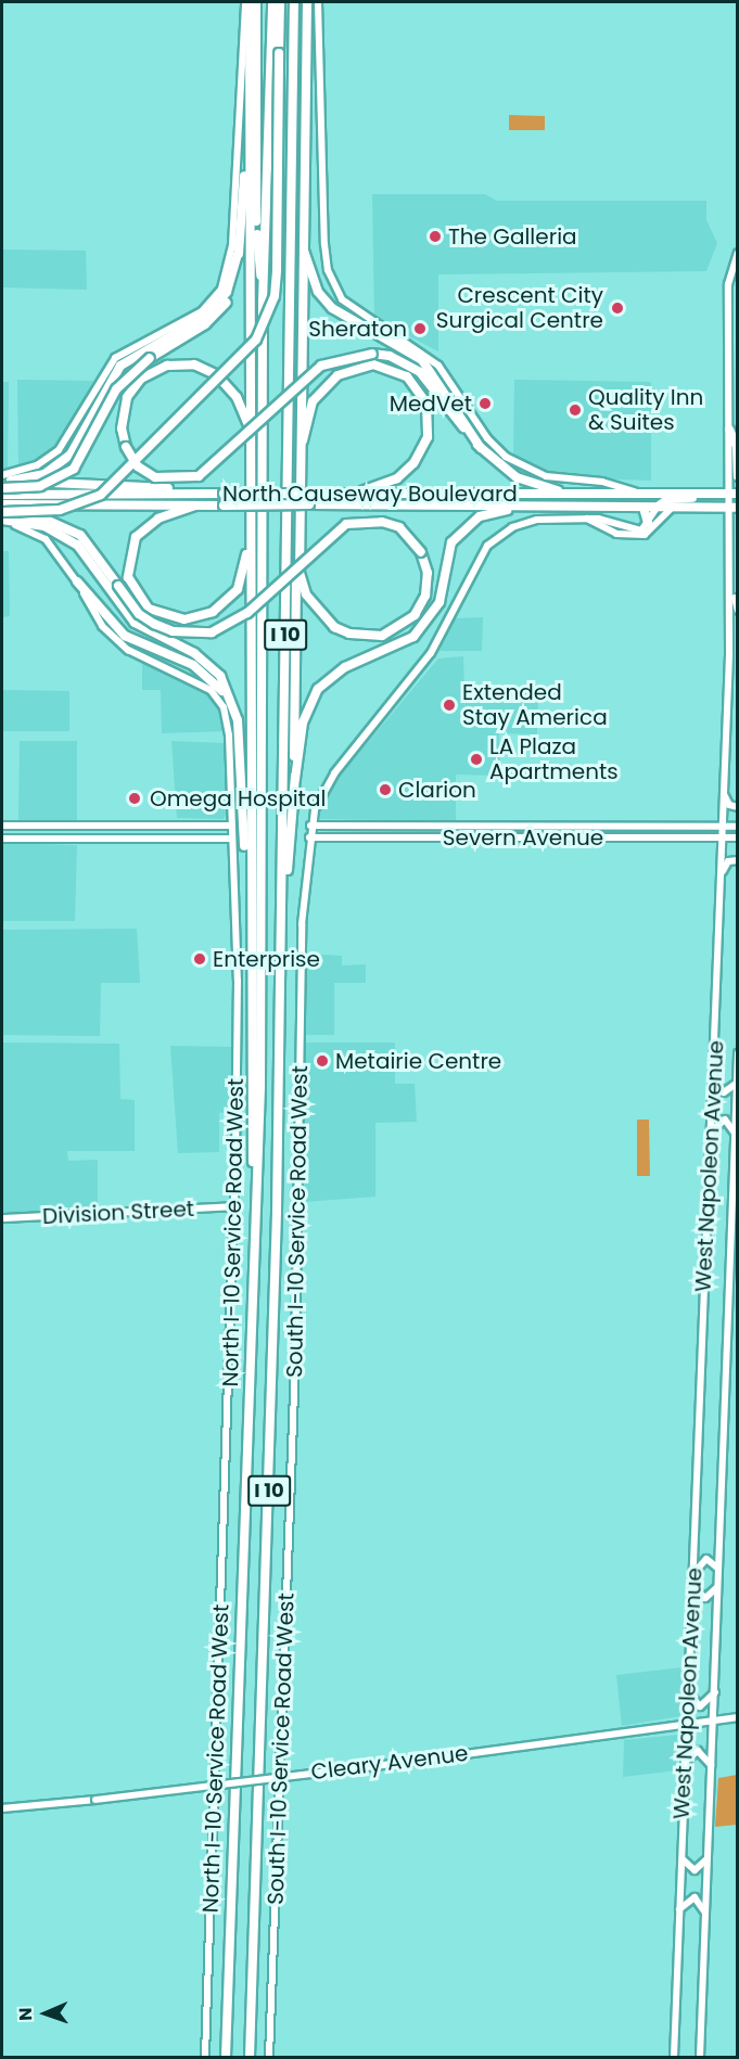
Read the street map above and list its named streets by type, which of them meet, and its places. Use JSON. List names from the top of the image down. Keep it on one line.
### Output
{"streets":{"highway":["North Causeway Boulevard","I 10"],"street":["Severn Avenue","West Napoleon Avenue","Division Street","South I-10 Service Road West","North I-10 Service Road West","Cleary Avenue"]},"crossings":[["North Causeway Boulevard","West Napoleon Avenue"],["North Causeway Boulevard","South I-10 Service Road West"],["Severn Avenue","West Napoleon Avenue"],["Severn Avenue","South I-10 Service Road West"],["West Napoleon Avenue","Cleary Avenue"],["Division Street","North I-10 Service Road West"]],"places":["The Galleria","Crescent City Surgical Centre","Sheraton","MedVet","Quality Inn & Suites","Extended Stay America","LA Plaza Apartments","Clarion","Omega Hospital","Enterprise","Metairie Centre"],"north":"left"}
